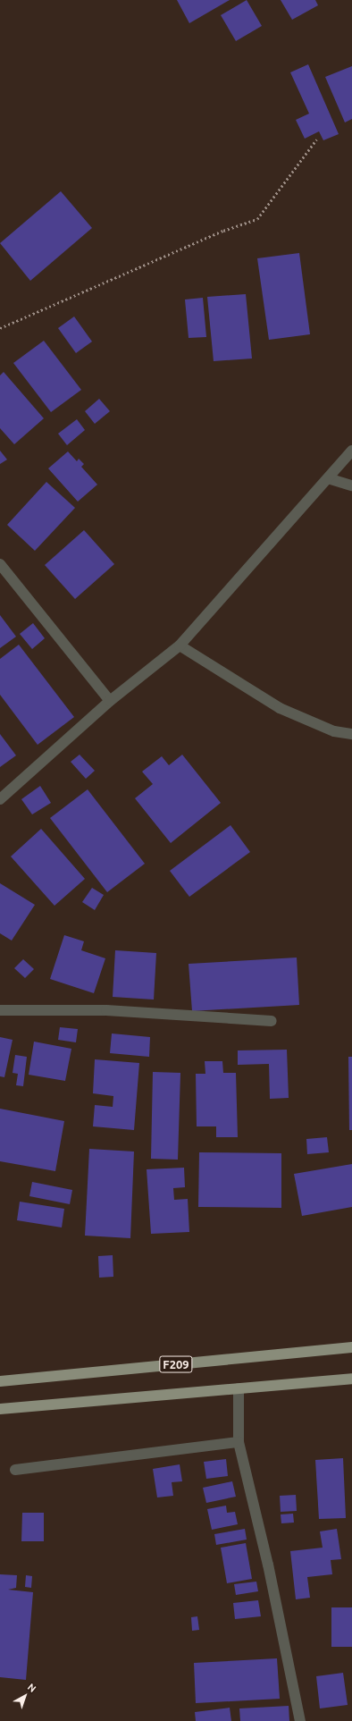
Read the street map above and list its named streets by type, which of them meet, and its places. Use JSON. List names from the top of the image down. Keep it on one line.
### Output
{"streets":{"main road":["F209"]},"north":"top right"}
